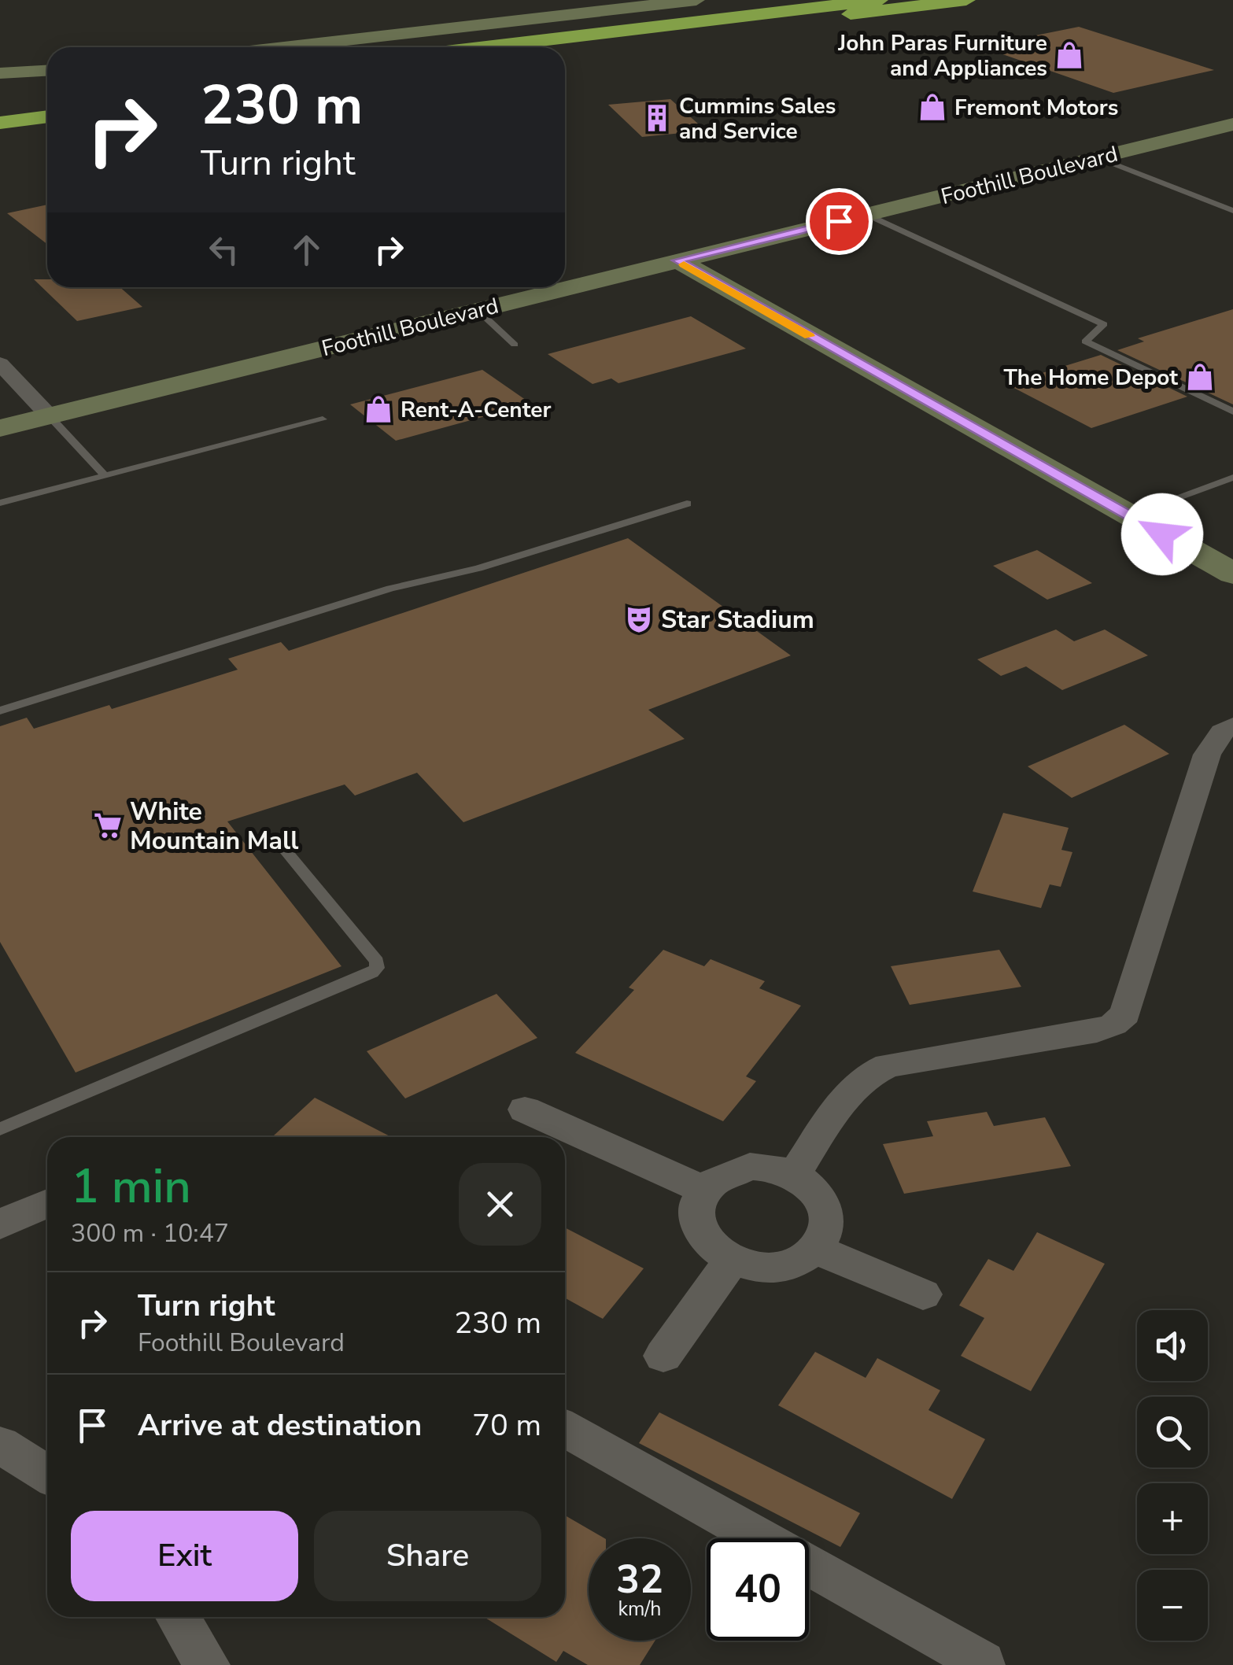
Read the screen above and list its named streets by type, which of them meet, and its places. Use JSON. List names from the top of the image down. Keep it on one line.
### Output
{"streets":{"street":["Foothill Boulevard"]},"places":{"shop":["John Paras Furniture and Appliances","Fremont Motors","The Home Depot","Rent-A-Center"],"building":["Cummins Sales and Service"],"theatre":["Star Stadium"],"supermarket":["White Mountain Mall"]},"page":{"turn":["230 m","Turn right"],"heading":["1 min","300 m · 10:47"],"list":[{"name":"Turn right","note":"Foothill Boulevard","value":"230 m"},{"name":"Arrive at destination","value":"70 m"}],"map_buttons":["+","−"],"buttons":["Exit","Share"],"speed":"32 km/h","limit":"40"}}
